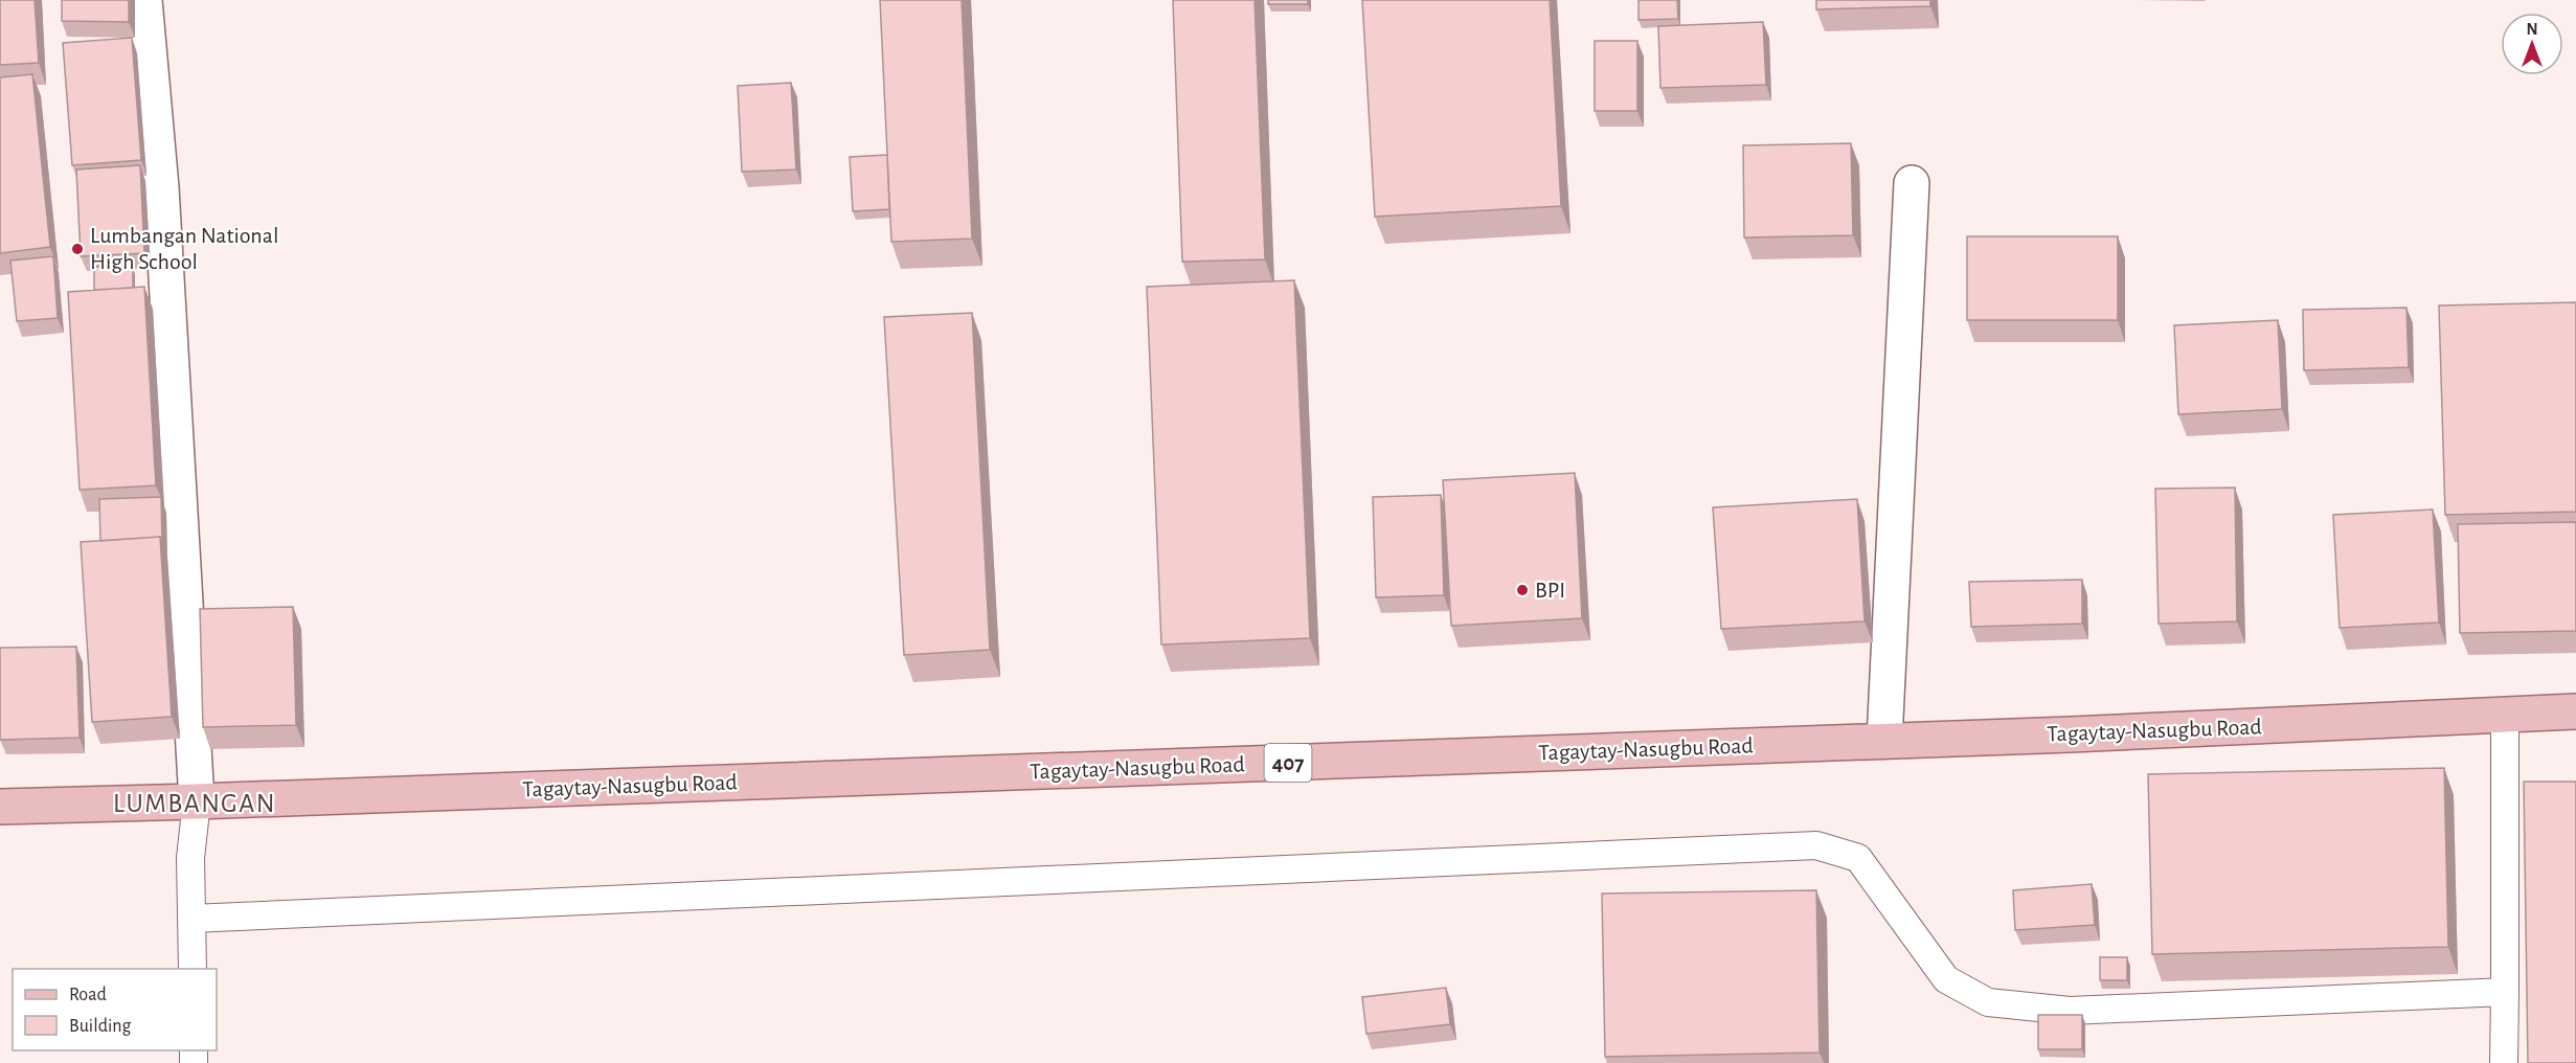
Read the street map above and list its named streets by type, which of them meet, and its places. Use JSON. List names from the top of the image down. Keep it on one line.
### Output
{"streets":{"main road":["Tagaytay-Nasugbu Road","407"]},"districts":["LUMBANGAN"],"places":["Lumbangan National High School","BPI"],"legend":["Road","Building"],"north":"top"}
